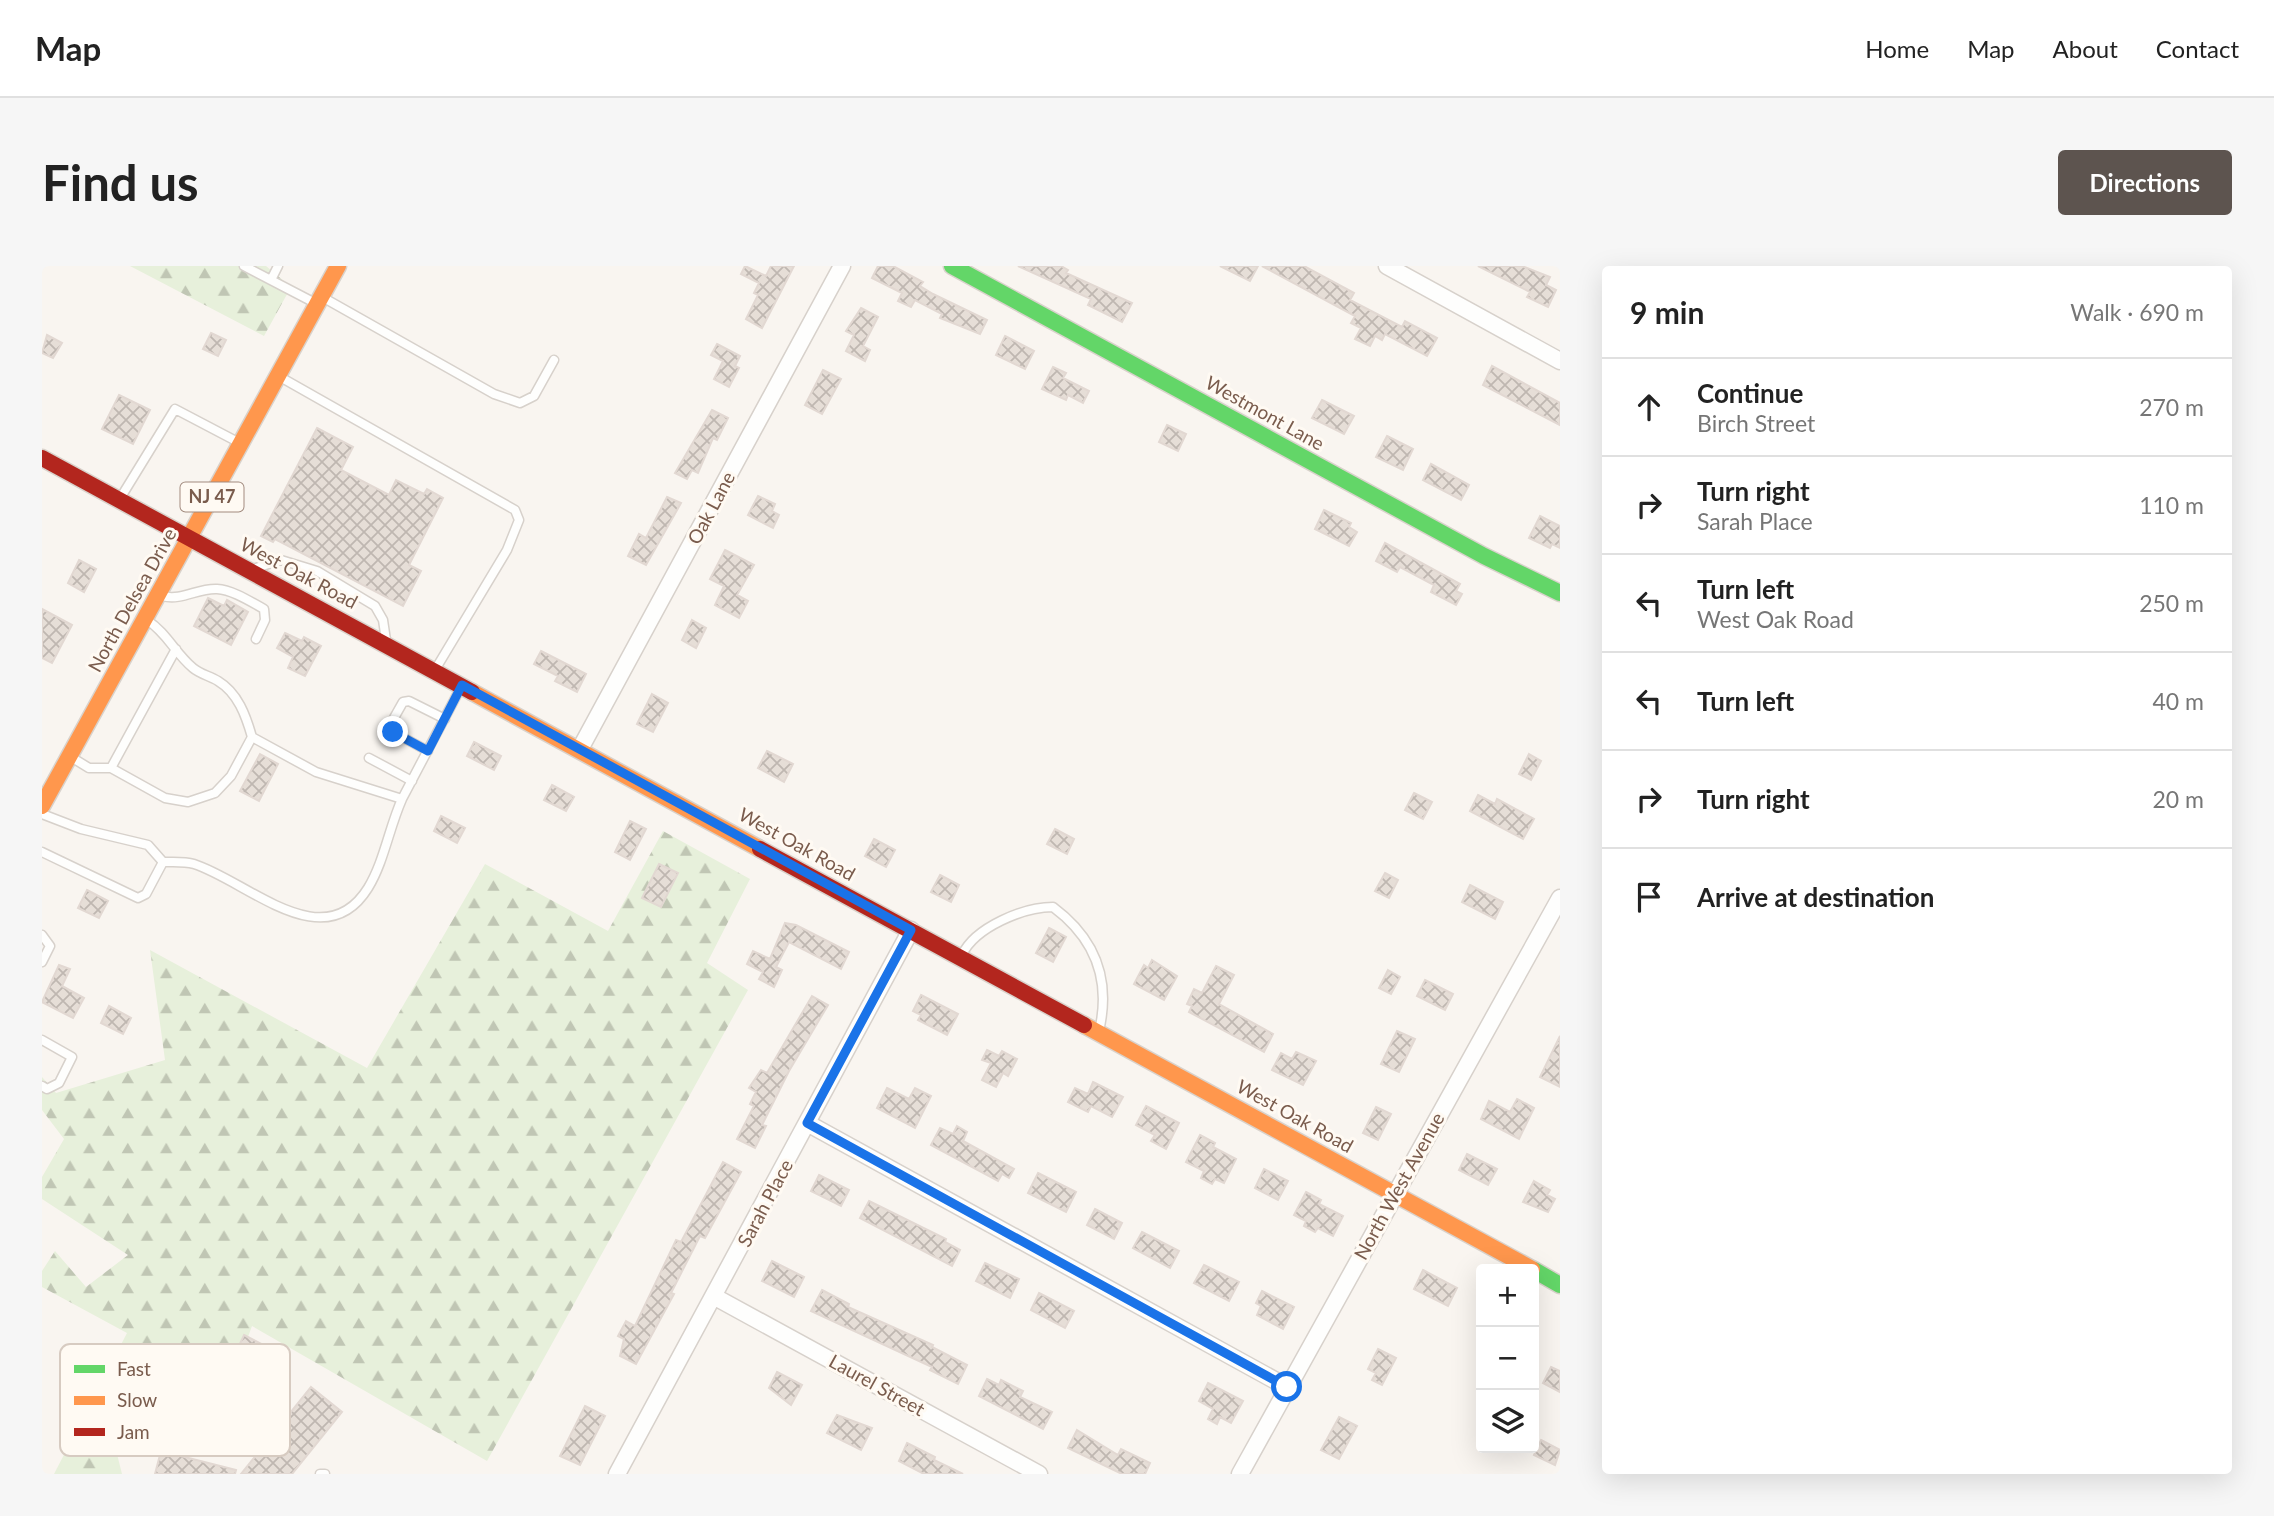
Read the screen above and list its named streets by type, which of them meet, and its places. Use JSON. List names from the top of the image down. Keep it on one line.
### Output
{"streets":{"street":["Westmont Lane","NJ 47","Oak Lane","West Oak Road","North Delsea Drive","North West Avenue","Sarah Place","Laurel Street"]},"crossings":[["Oak Lane","West Oak Road"],["West Oak Road","North Delsea Drive"],["West Oak Road","North West Avenue"],["West Oak Road","Sarah Place"],["Sarah Place","Laurel Street"]],"legend":["Fast","Slow","Jam"],"page":{"header":"Map","nav":["Home","Map","About","Contact"],"buttons":"Directions","title":"Find us","heading":["9 min","Walk · 690 m"],"list":[["Continue","Birch Street","270 m"],["Turn right","Sarah Place","110 m"],["Turn left","West Oak Road","250 m"],["Turn left","40 m"],["Turn right","20 m"],"Arrive at destination"],"map_buttons":["+","−"]}}
